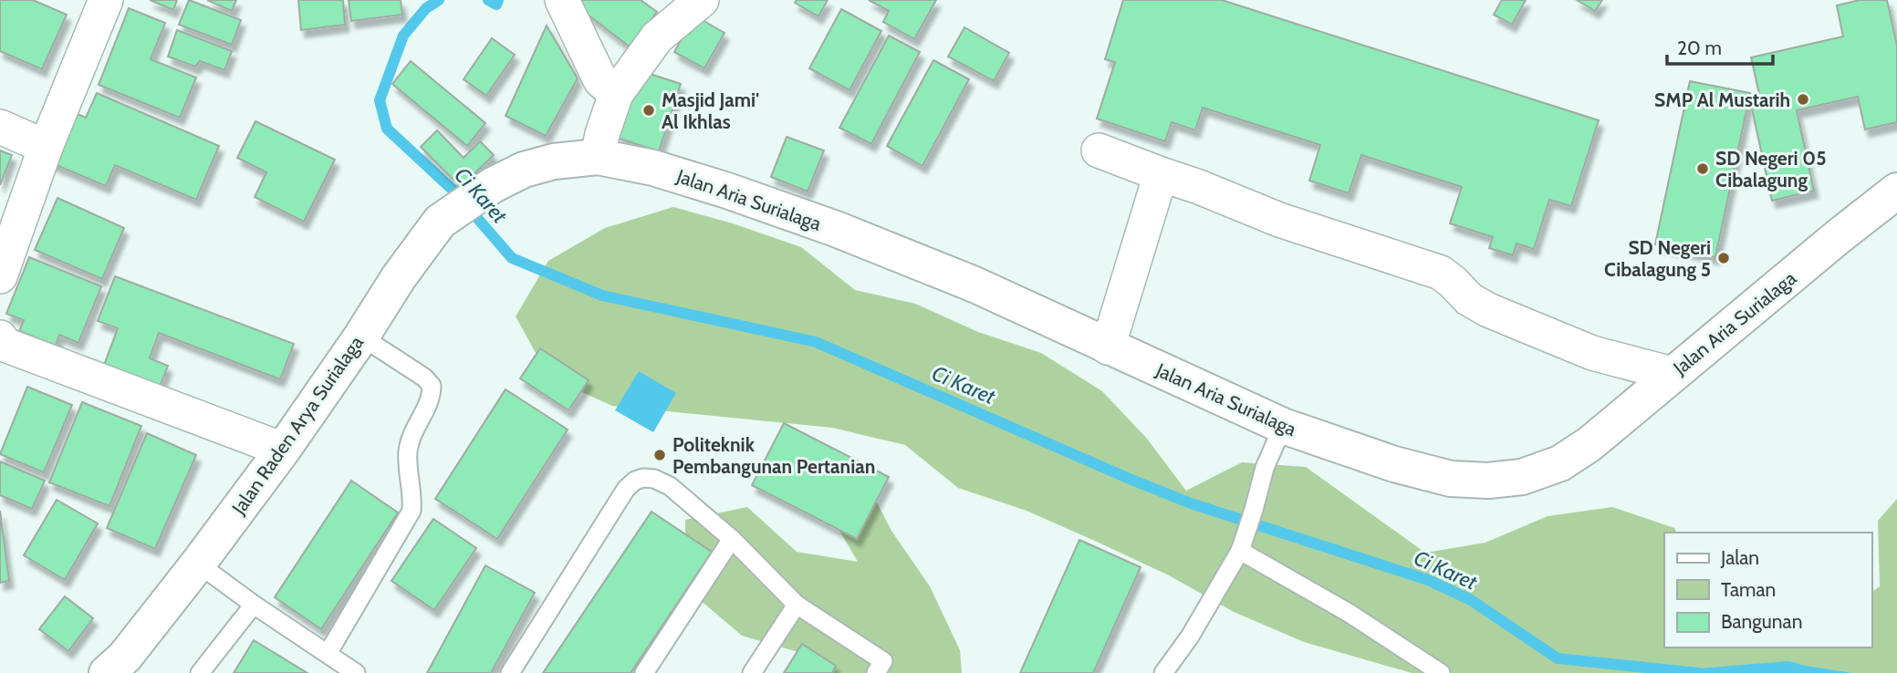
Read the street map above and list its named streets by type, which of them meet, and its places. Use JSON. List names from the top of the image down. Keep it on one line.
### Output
{"streets":{"main road":["Jalan Aria Surialaga","Jalan Raden Arya Surialaga"]},"crossings":[["Jalan Aria Surialaga","Jalan Raden Arya Surialaga"]],"water":["Ci Karet"],"places":["SMP Al Mustarih","Masjid Jami' Al Ikhlas","SD Negeri 05 Cibalagung","SD Negeri Cibalagung 5","Politeknik Pembangunan Pertanian"],"legend":["Jalan","Taman","Bangunan"],"scale_bar":"20 m"}
